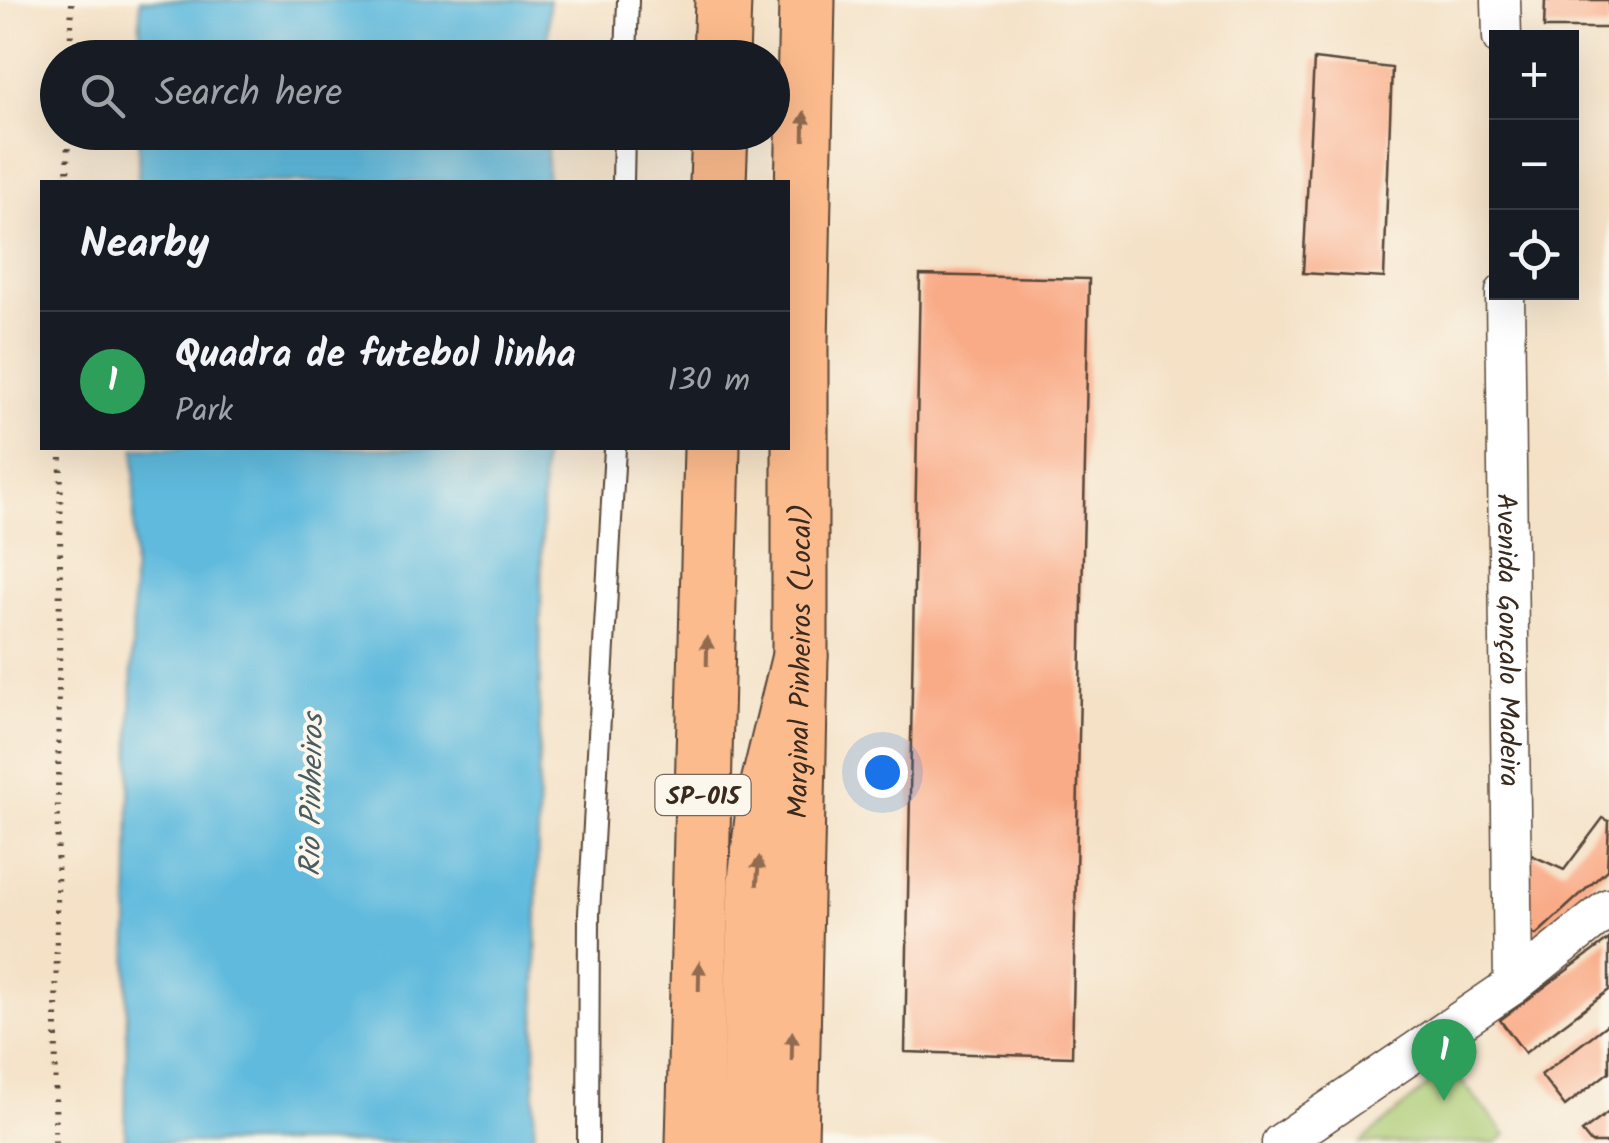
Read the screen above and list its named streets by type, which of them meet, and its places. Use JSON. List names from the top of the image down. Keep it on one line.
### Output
{"streets":{"highway":["Marginal Pinheiros (Local)","SP-015"],"street":["Avenida Gonçalo Madeira"]},"water":["Rio Pinheiros"],"page":{"map_buttons":["+","−"],"search":"Search here","heading":"Nearby","list":[{"mark":"1","name":"Quadra de futebol linha","note":"Park","value":"130 m"}],"pins":"1"}}
